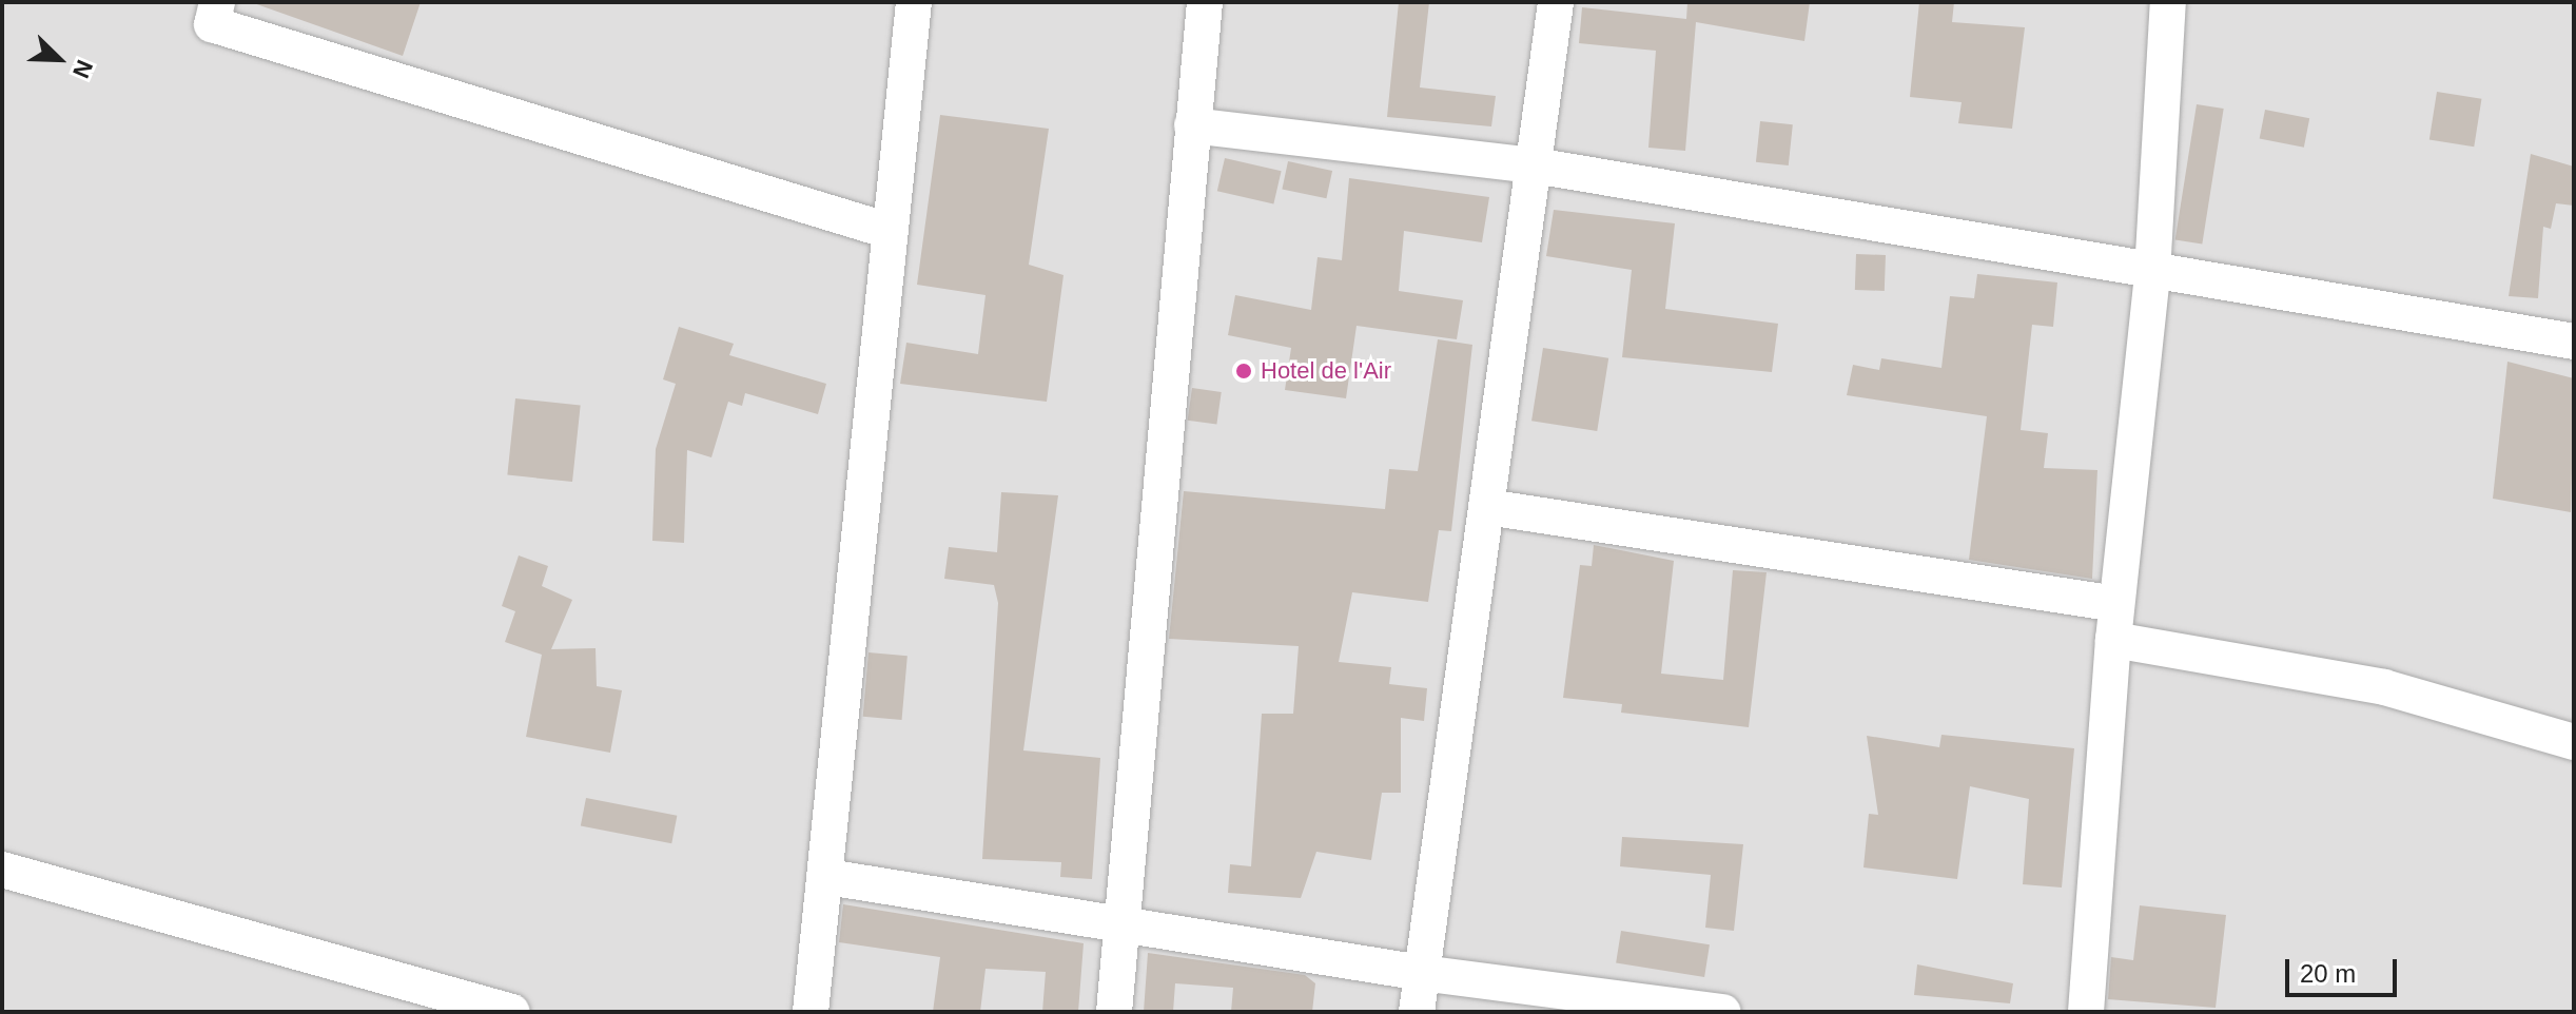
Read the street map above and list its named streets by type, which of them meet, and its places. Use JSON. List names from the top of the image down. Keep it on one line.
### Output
{"places":["Hotel de l'Air"],"scale_bar":"20 m","north":"bottom right"}
